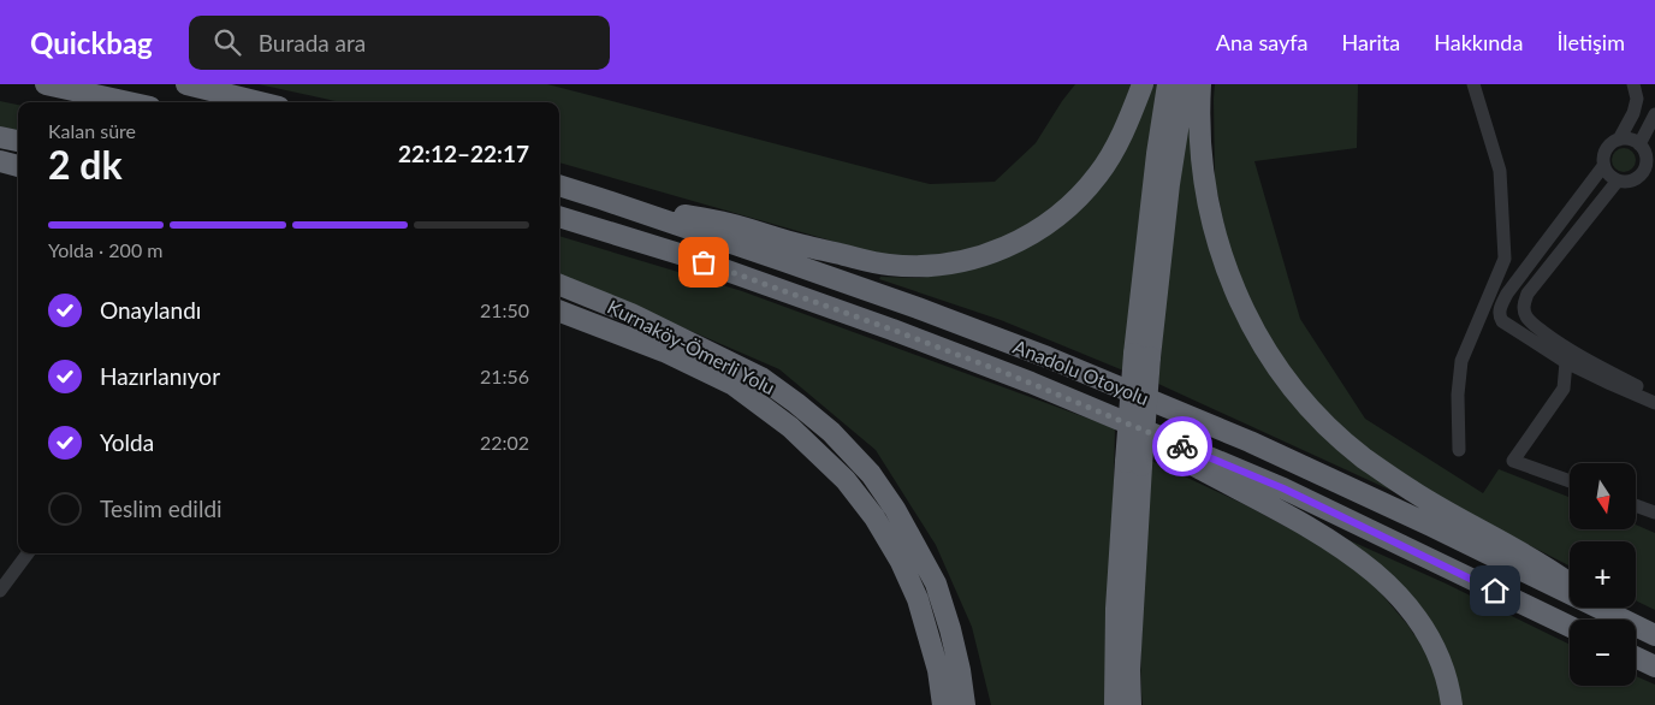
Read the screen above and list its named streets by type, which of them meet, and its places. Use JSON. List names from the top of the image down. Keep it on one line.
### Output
{"streets":{"highway":["Kurnaköy-Ömerli Yolu","Anadolu Otoyolu"]},"north":"bottom","page":{"header":"Quickbag","search":"Burada ara","nav":["Ana sayfa","Harita","Hakkında","İletişim"],"heading":["2 dk","Kalan süre","22:12–22:17"],"bar":"Yolda · 200 m","list":[["Onaylandı","21:50"],["Hazırlanıyor","21:56"],["Yolda","22:02"],"Teslim edildi"],"map_buttons":["+","−"]}}
